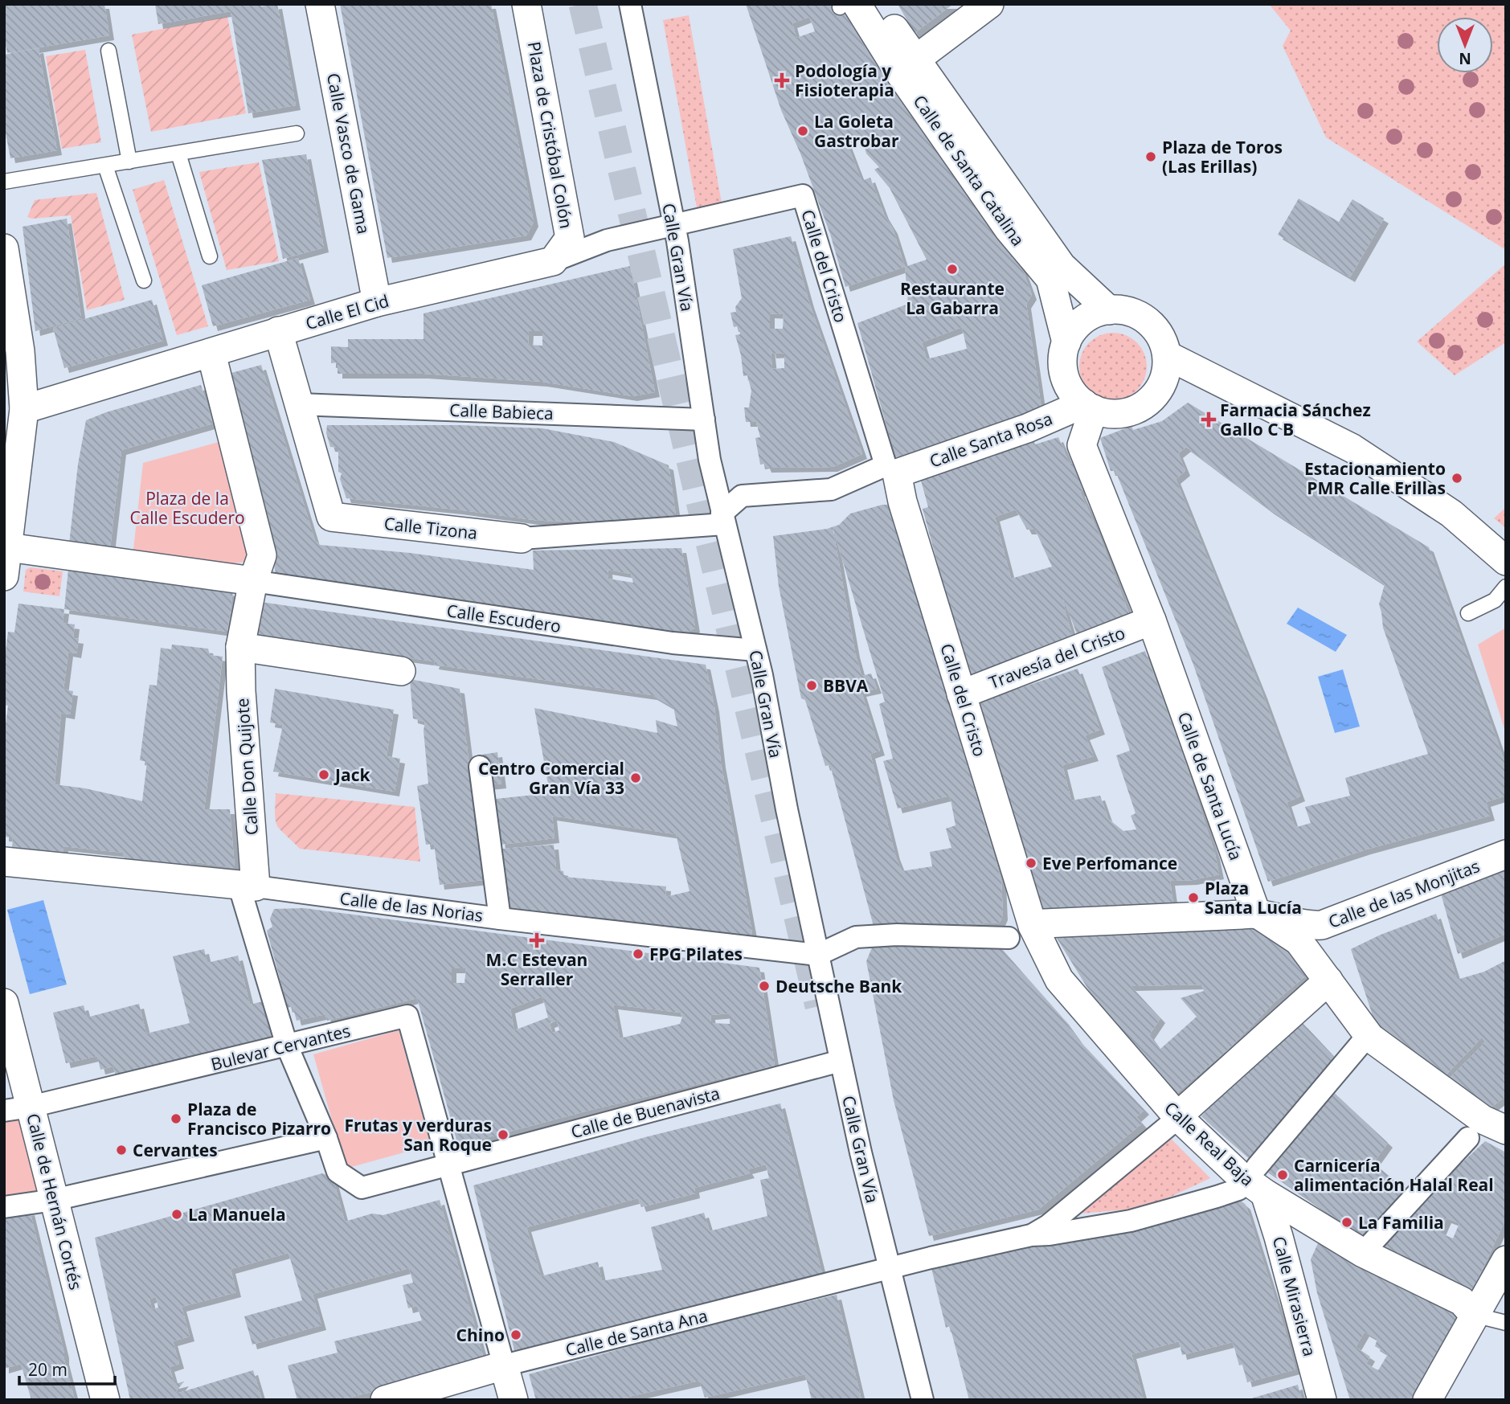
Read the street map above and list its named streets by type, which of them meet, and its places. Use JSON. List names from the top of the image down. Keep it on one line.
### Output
{"streets":{"street":["Plaza de Cristóbal Colón","Calle Vasco de Gama","Calle de Santa Catalina","Calle Gran Vía","Calle del Cristo","Calle El Cid","Calle Babieca","Calle Santa Rosa","Calle Tizona","Calle Escudero","Travesía del Cristo","Calle Don Quijote","Calle de Santa Lucía","Calle de las Monjitas","Calle de las Norias","Bulevar Cervantes","Calle de Buenavista","Calle Real Baja","Calle de Hernán Cortés","Calle Mirasierra","Calle de Santa Ana"]},"crossings":[["Plaza de Cristóbal Colón","Calle El Cid"],["Calle Vasco de Gama","Calle El Cid"],["Calle de Santa Catalina","Calle Santa Rosa"],["Calle de Santa Catalina","Calle de Santa Lucía"],["Calle Gran Vía","Calle El Cid"],["Calle Gran Vía","Calle Babieca"],["Calle Gran Vía","Calle Santa Rosa"],["Calle Gran Vía","Calle Tizona"],["Calle Gran Vía","Calle Escudero"],["Calle Gran Vía","Calle de las Monjitas"],["Calle Gran Vía","Calle de las Norias"],["Calle Gran Vía","Calle de Buenavista"],["Calle Gran Vía","Calle de Santa Ana"],["Calle del Cristo","Calle El Cid"],["Calle del Cristo","Calle Santa Rosa"],["Calle del Cristo","Travesía del Cristo"],["Calle del Cristo","Calle de las Monjitas"],["Calle del Cristo","Calle Real Baja"],["Calle El Cid","Calle Tizona"],["Calle Babieca","Calle Tizona"],["Calle Santa Rosa","Calle Tizona"],["Calle Santa Rosa","Calle de Santa Lucía"],["Calle Escudero","Calle Don Quijote"],["Travesía del Cristo","Calle de Santa Lucía"],["Calle Don Quijote","Calle de las Norias"],["Calle Don Quijote","Calle de Buenavista"],["Calle de Santa Lucía","Calle de las Monjitas"],["Calle de las Monjitas","Calle de las Norias"],["Calle de las Monjitas","Calle Real Baja"],["Calle de las Norias","Calle de Buenavista"],["Bulevar Cervantes","Calle de Buenavista"],["Bulevar Cervantes","Calle de Hernán Cortés"],["Calle Real Baja","Calle Mirasierra"]],"parks":["Plaza de la Calle Escudero"],"places":{"health":["Podología y Fisioterapia","Farmacia Sánchez Gallo C B","M.C Estevan Serraller"],"other":["La Goleta Gastrobar","Plaza de Toros (Las Erillas)","Restaurante La Gabarra","Estacionamiento PMR Calle Erillas","BBVA","Jack","Centro Comercial Gran Vía 33","Eve Perfomance","Plaza Santa Lucía","FPG Pilates","Deutsche Bank","Plaza de Francisco Pizarro","Frutas y verduras San Roque","Cervantes","Carnicería alimentación Halal Real","La Manuela","La Familia","Chino"]},"scale_bar":"20 m","north":"bottom"}
